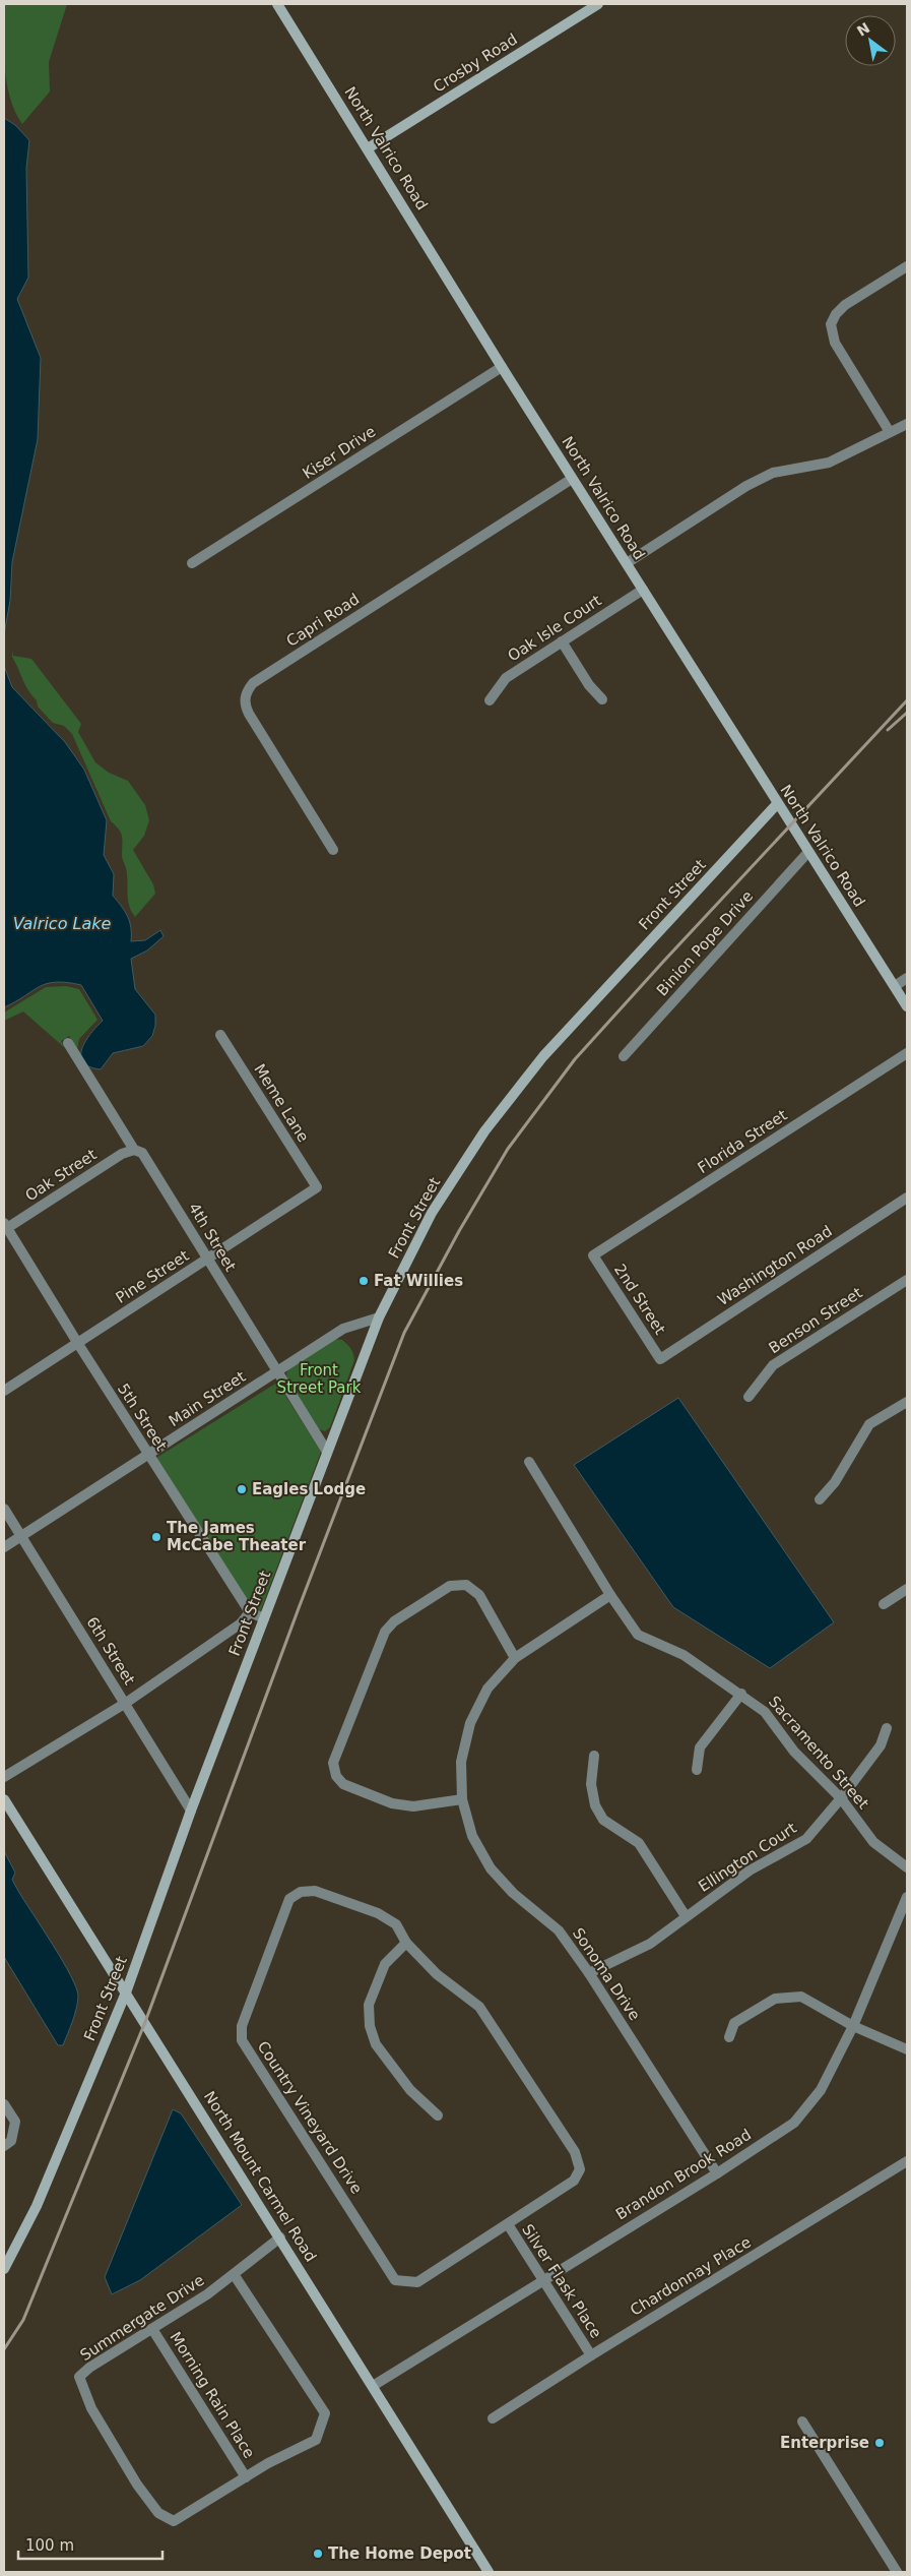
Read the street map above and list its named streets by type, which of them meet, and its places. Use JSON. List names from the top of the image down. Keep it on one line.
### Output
{"streets":{"street":["Crosby Road","North Valrico Road","Kiser Drive","Capri Road","Oak Isle Court","Front Street","Binion Pope Drive","Meme Lane","Florida Street","Oak Street","4th Street","Washington Road","Pine Street","2nd Street","Benson Street","Main Street","5th Street","6th Street","Sacramento Street","Ellington Court","Sonoma Drive","Country Vineyard Drive","Brandon Brook Road","North Mount Carmel Road","Chardonnay Place","Silver Flask Place","Summergate Drive","Morning Rain Place"]},"crossings":[["Crosby Road","North Valrico Road"],["North Valrico Road","Kiser Drive"],["North Valrico Road","Capri Road"],["North Valrico Road","Oak Isle Court"],["North Valrico Road","Front Street"],["North Valrico Road","Binion Pope Drive"],["Front Street","4th Street"],["Front Street","Main Street"],["Front Street","6th Street"],["Front Street","North Mount Carmel Road"],["Meme Lane","Pine Street"],["Florida Street","2nd Street"],["Oak Street","4th Street"],["Oak Street","5th Street"],["4th Street","Pine Street"],["4th Street","Main Street"],["Washington Road","2nd Street"],["Pine Street","5th Street"],["Main Street","5th Street"],["Main Street","6th Street"],["Sacramento Street","Ellington Court"],["Sacramento Street","Sonoma Drive"],["Ellington Court","Sonoma Drive"],["Sonoma Drive","Brandon Brook Road"],["Country Vineyard Drive","Silver Flask Place"],["Brandon Brook Road","North Mount Carmel Road"],["Brandon Brook Road","Silver Flask Place"],["North Mount Carmel Road","Summergate Drive"],["Chardonnay Place","Silver Flask Place"],["Summergate Drive","Morning Rain Place"]],"water":["Valrico Lake"],"parks":["Front Street Park"],"places":["Fat Willies","Eagles Lodge","The James McCabe Theater","Enterprise","The Home Depot"],"scale_bar":"100 m","north":"top left"}
